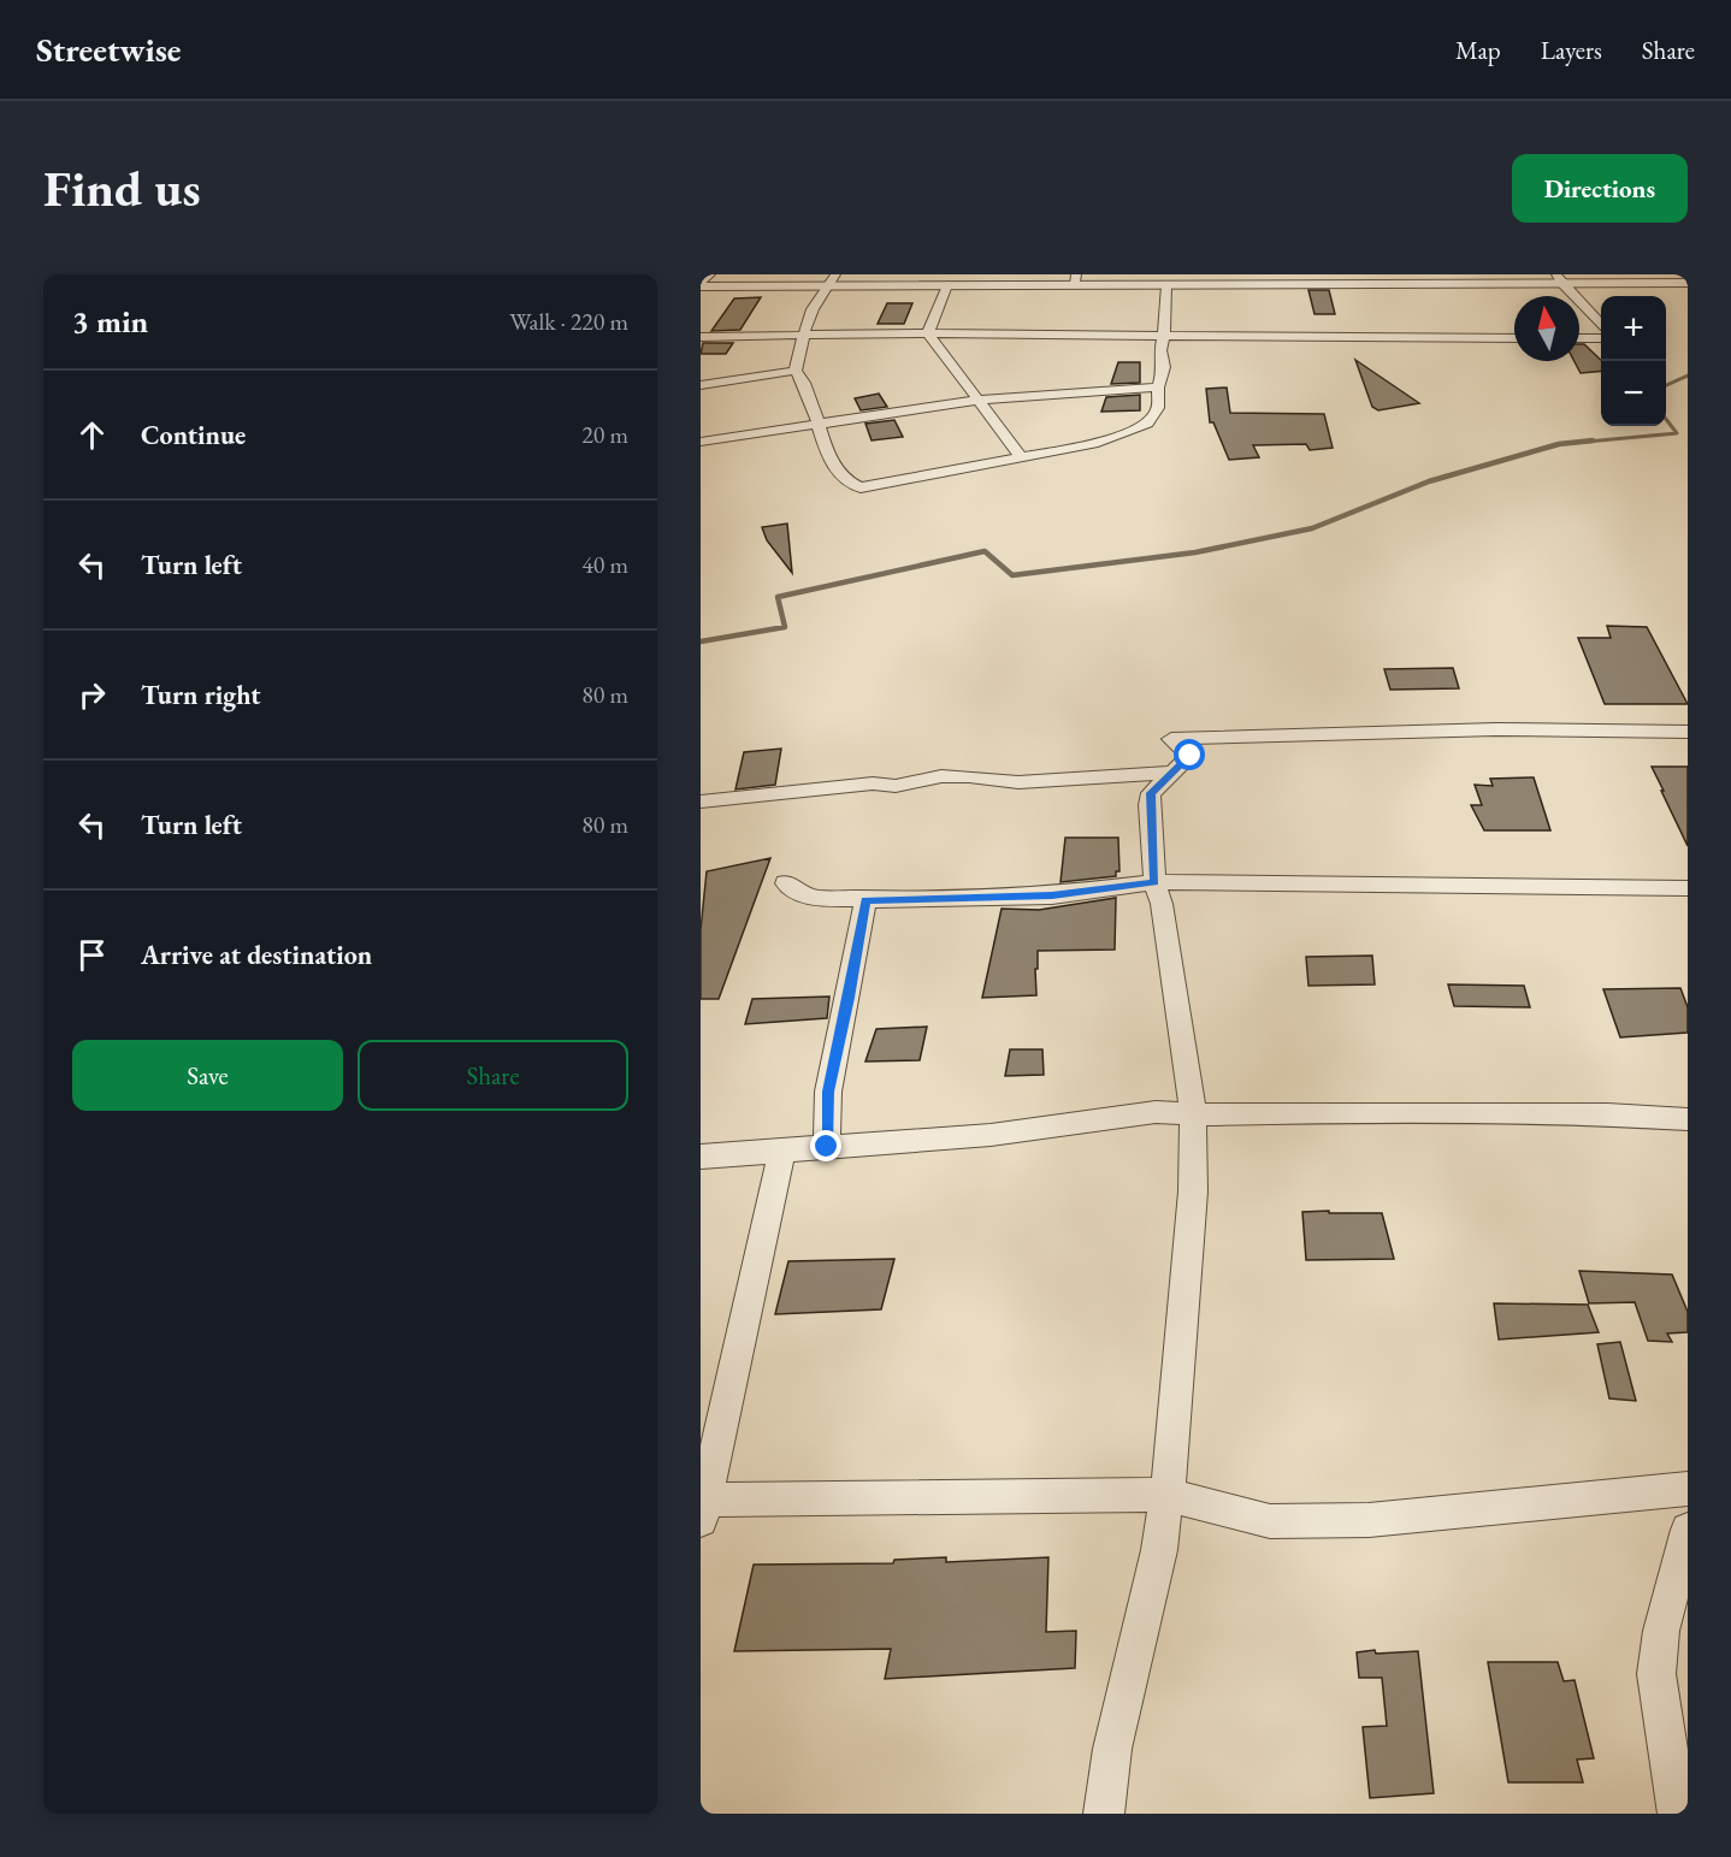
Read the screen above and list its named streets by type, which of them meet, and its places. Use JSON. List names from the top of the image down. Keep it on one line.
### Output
{"north":"top","page":{"header":"Streetwise","nav":["Map","Layers","Share"],"buttons":["Directions",["Save","Share"]],"title":"Find us","heading":["3 min","Walk · 220 m"],"map_buttons":["+","−"],"list":[["Continue","20 m"],["Turn left","40 m"],["Turn right","80 m"],["Turn left","80 m"],"Arrive at destination"]}}
